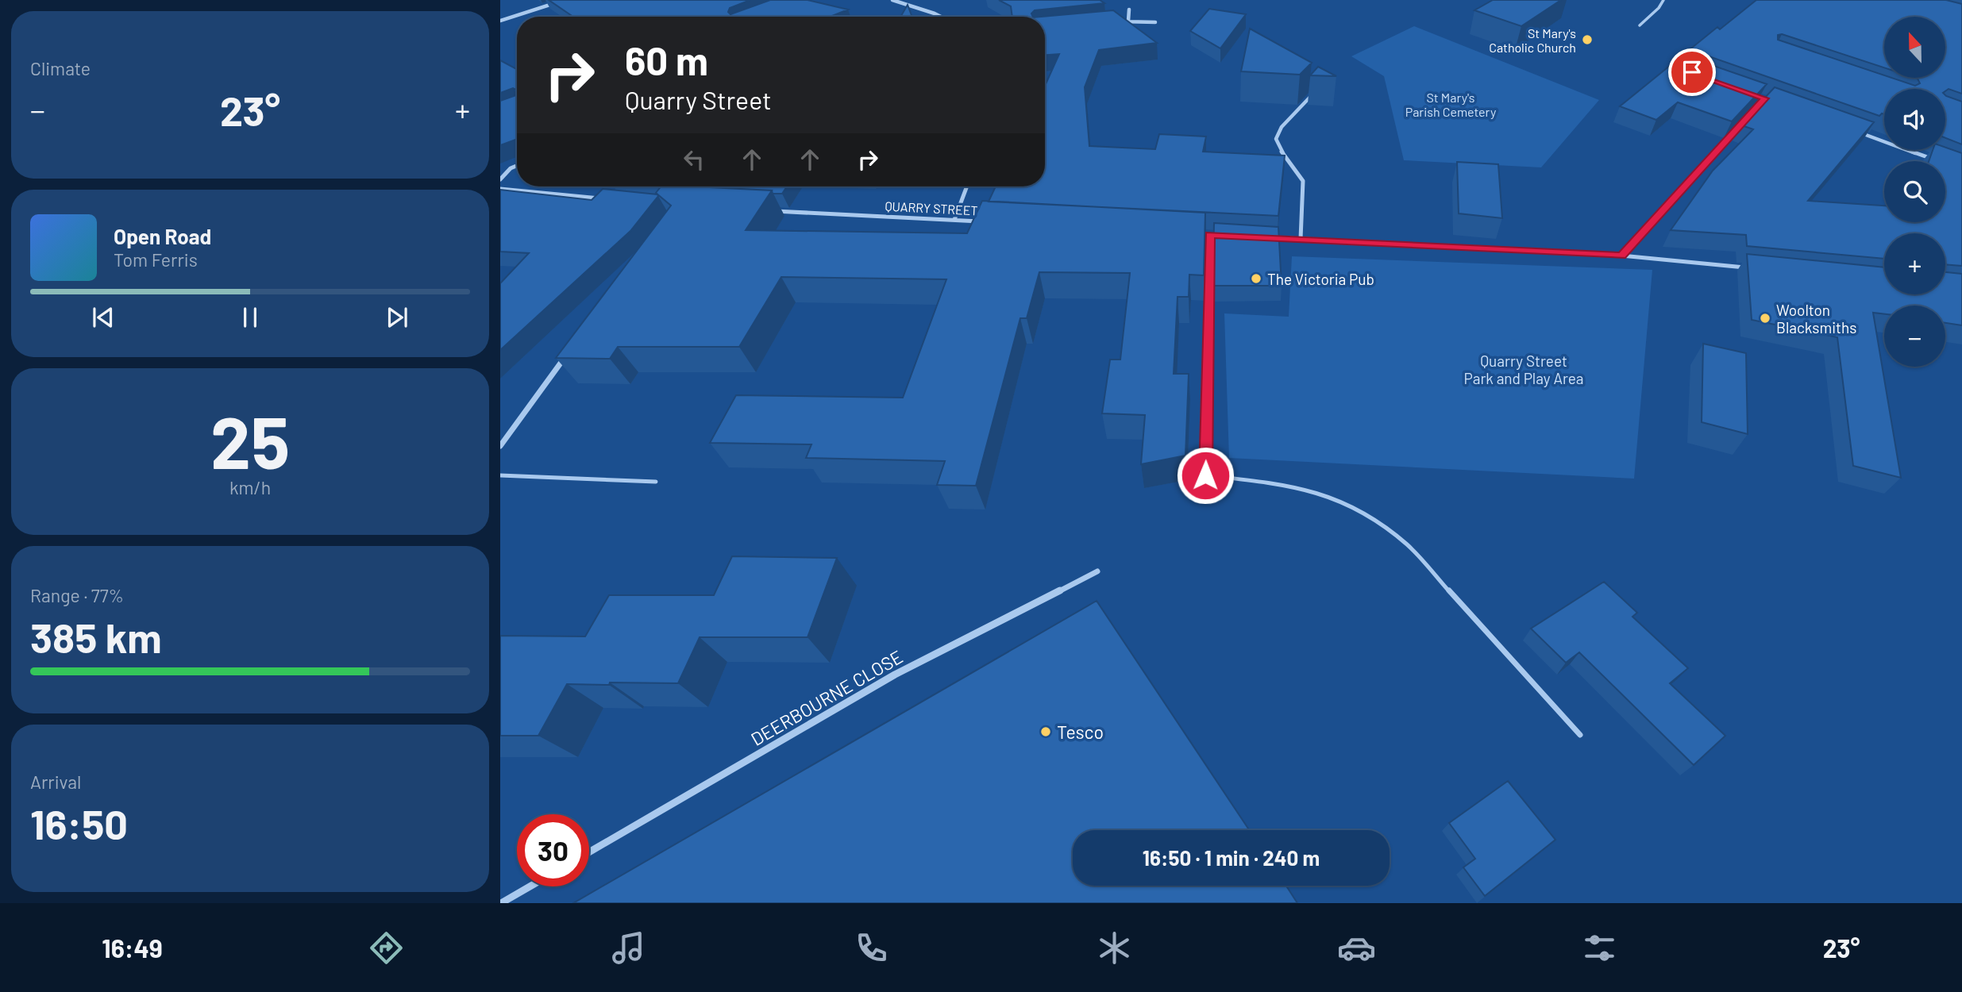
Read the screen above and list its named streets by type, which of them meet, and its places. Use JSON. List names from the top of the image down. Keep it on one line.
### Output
{"streets":{"street":["QUARRY STREET","DEERBOURNE CLOSE"]},"parks":["St Mary's Parish Cemetery","Quarry Street Park and Play Area"],"places":["St Mary's Catholic Church","The Victoria Pub","Woolton Blacksmiths","Tesco"],"north":"top","page":{"tile":["Climate",["25","km/h"],["Range · 77%","385 km"],["Arrival","16:50"]],"map_buttons":["+","−"],"turn":["60 m","Quarry Street"],"heat":["−","23°","+"],"song":["Open Road","Tom Ferris"],"limit":"30","trip":"16:50 · 1 min · 240 m","tabs":["16:49","23°"]}}
